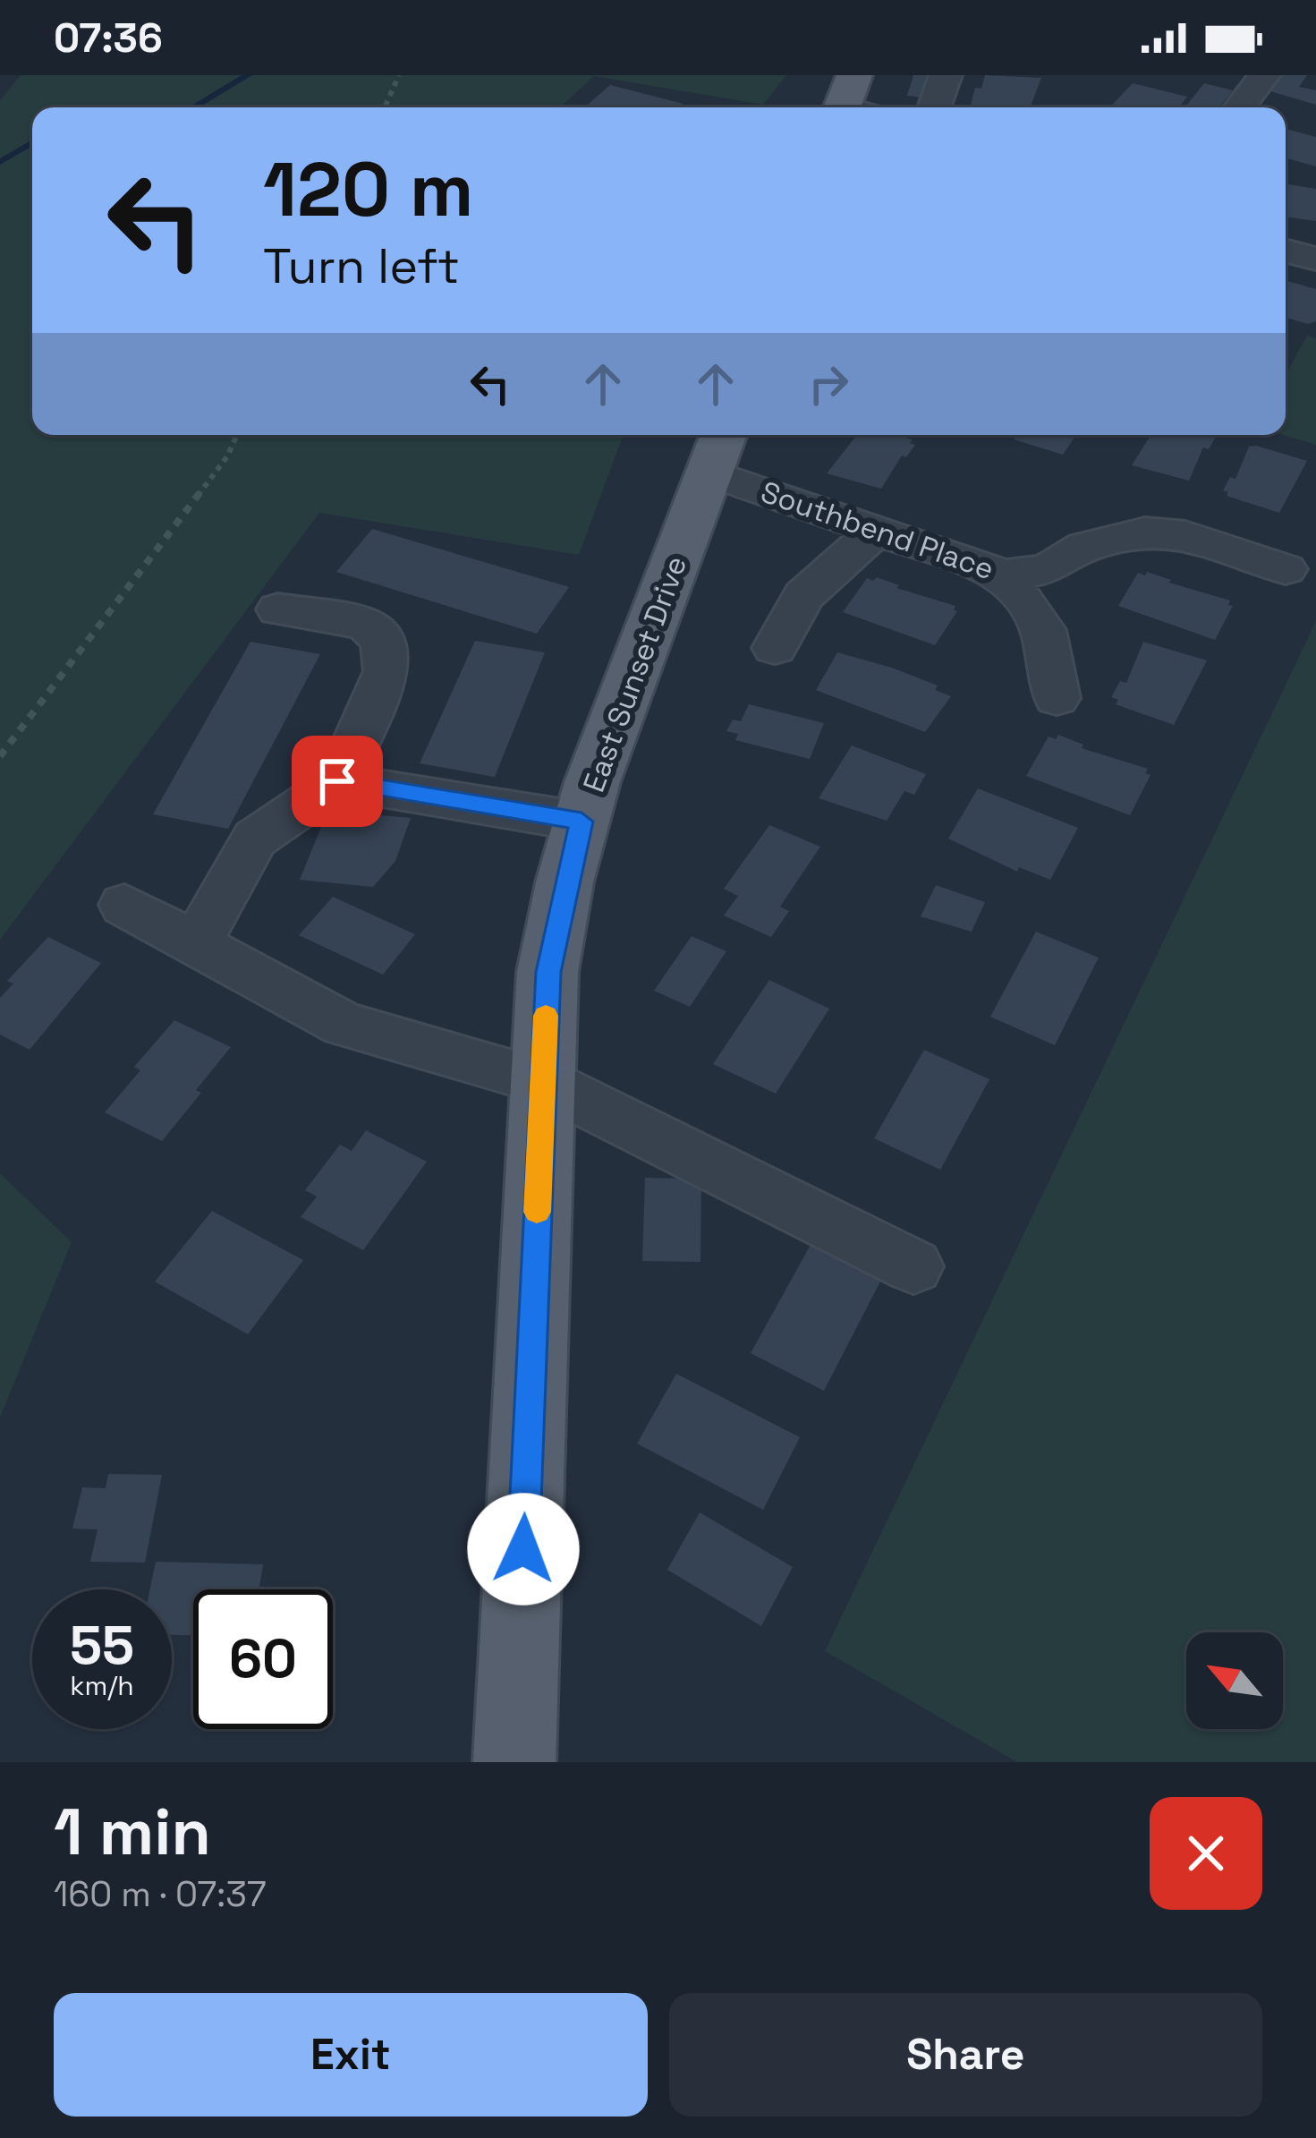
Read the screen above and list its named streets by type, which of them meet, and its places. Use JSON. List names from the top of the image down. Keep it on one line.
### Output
{"streets":{"main road":["East Sunset Drive"],"street":["Southbend Place"]},"crossings":[["Southbend Place","East Sunset Drive"]],"north":"top left","page":{"status":"07:36","turn":["120 m","Turn left"],"speed":"55 km/h","limit":"60","heading":["1 min","160 m · 07:37"],"buttons":["Exit","Share"]}}
